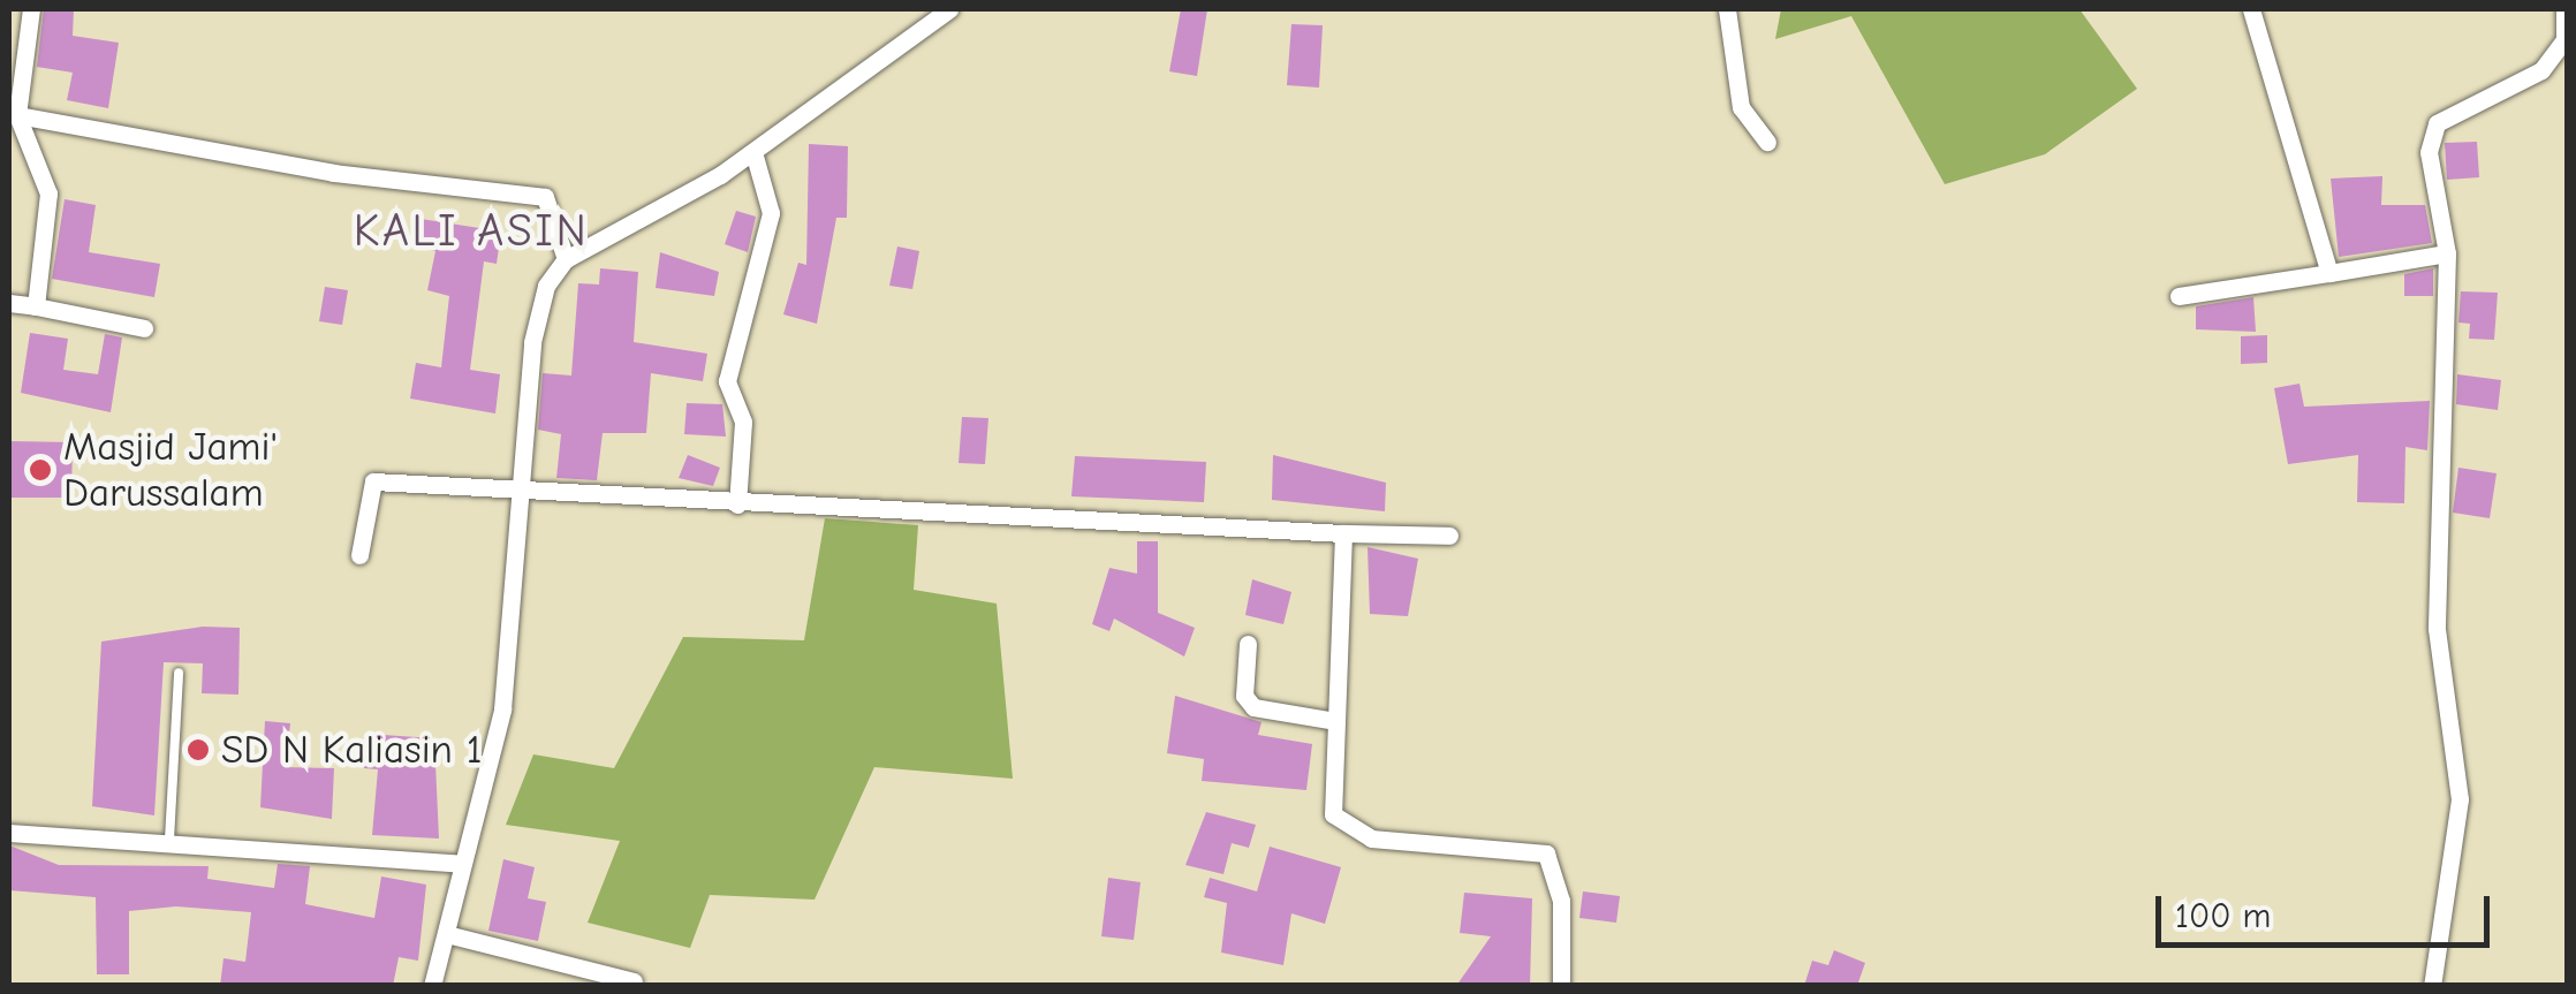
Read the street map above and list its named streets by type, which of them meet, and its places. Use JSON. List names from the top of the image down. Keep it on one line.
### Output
{"districts":["KALI ASIN"],"places":["Masjid Jami' Darussalam","SD N Kaliasin 1"],"scale_bar":"100 m"}
